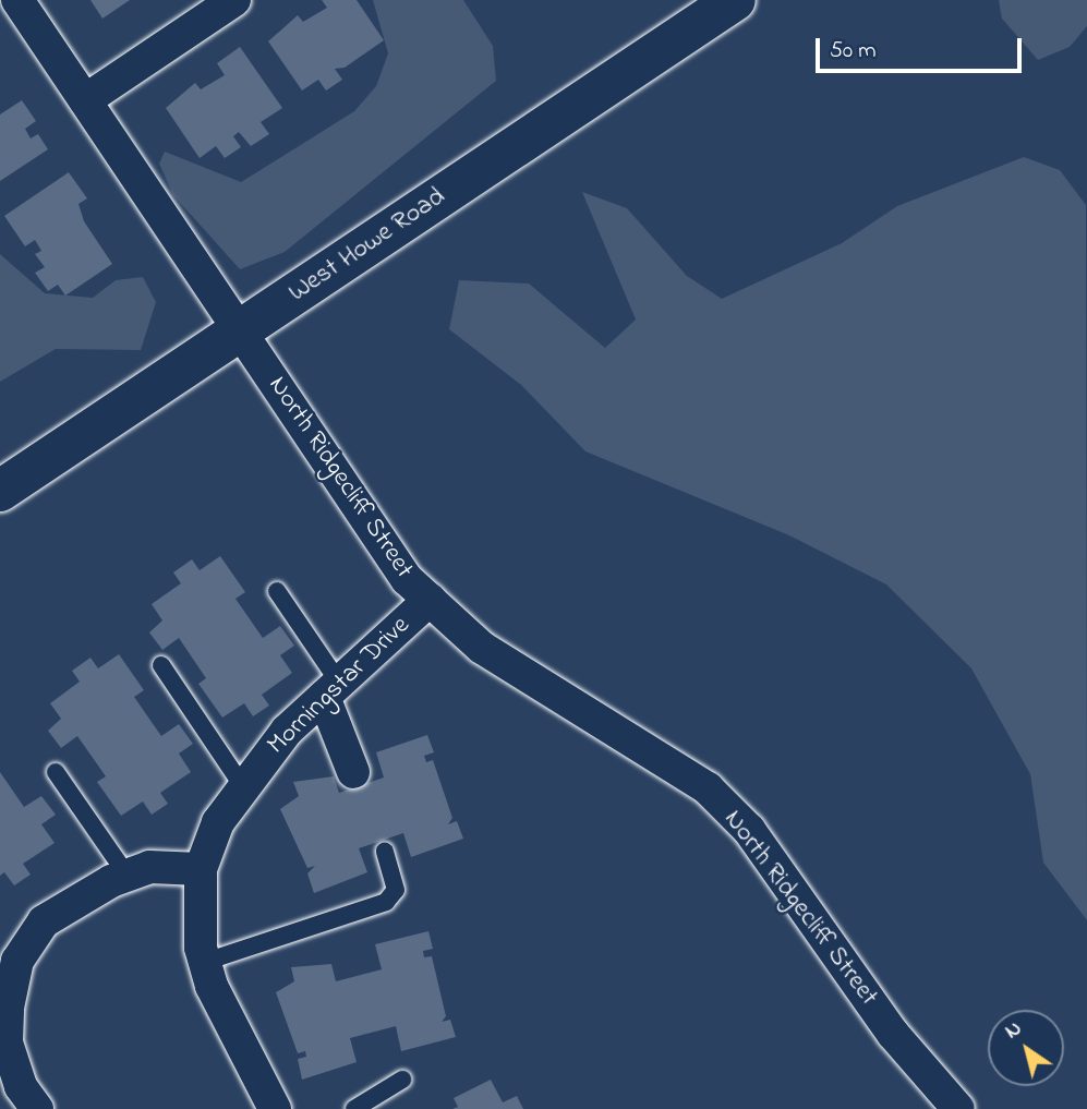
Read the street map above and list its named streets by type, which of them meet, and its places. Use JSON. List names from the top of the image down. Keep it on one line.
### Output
{"streets":{"main road":["West Howe Road"],"street":["North Ridgecliff Street","Morningstar Drive"]},"crossings":[["West Howe Road","North Ridgecliff Street"],["North Ridgecliff Street","Morningstar Drive"]],"scale_bar":"50 m","north":"top left"}
